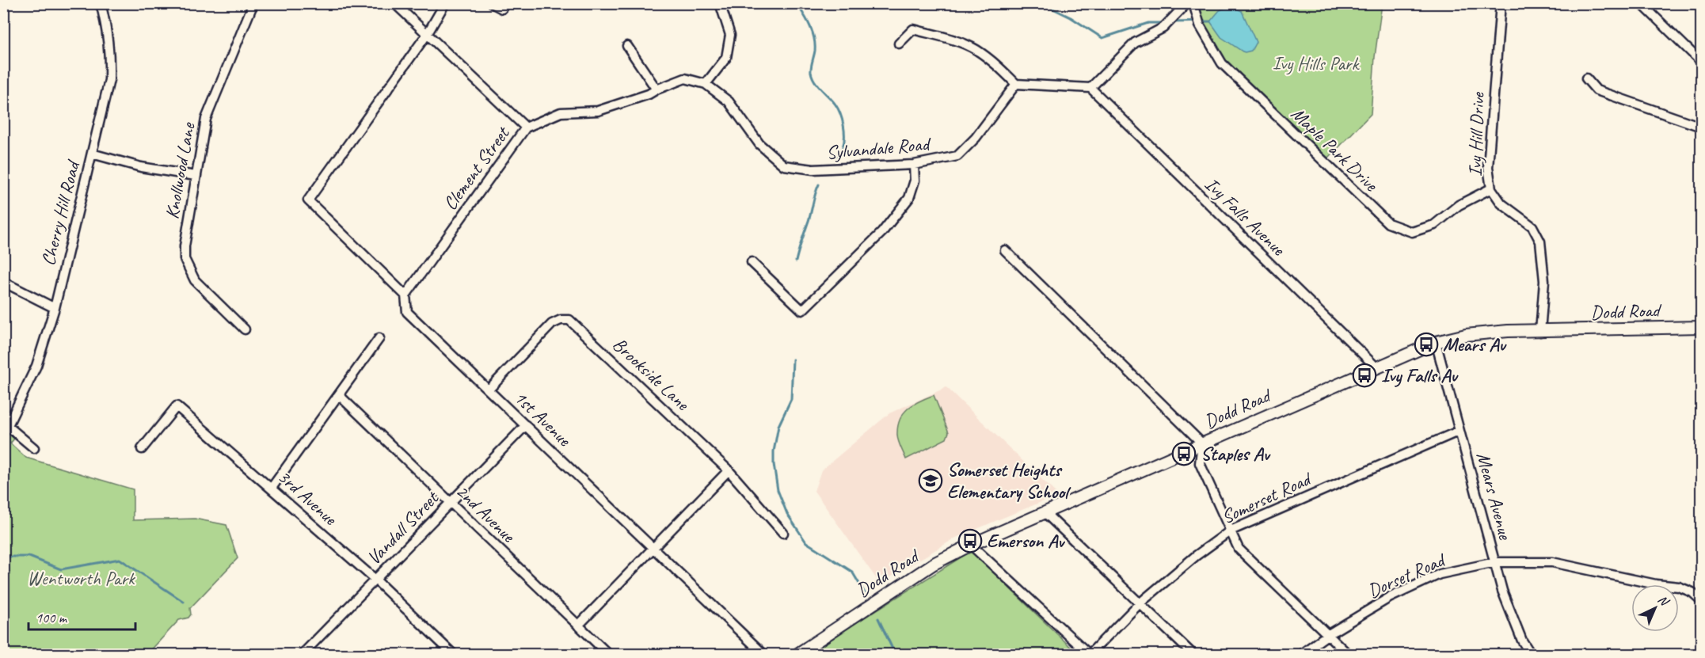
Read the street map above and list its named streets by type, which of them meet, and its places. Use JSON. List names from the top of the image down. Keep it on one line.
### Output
{"streets":{"main road":["Dodd Road"],"street":["Ivy Hill Drive","Sylvandale Road","Maple Park Drive","Clement Street","Knollwood Lane","Cherry Hill Road","Ivy Falls Avenue","Brookside Lane","1st Avenue","Mears Avenue","3rd Avenue","Somerset Road","2nd Avenue","Vandall Street","Dorset Road"]},"crossings":[["Ivy Hill Drive","Maple Park Drive"],["Ivy Hill Drive","Dodd Road"],["Sylvandale Road","Clement Street"],["Clement Street","1st Avenue"],["Ivy Falls Avenue","Dodd Road"],["Dodd Road","Mears Avenue"],["Brookside Lane","1st Avenue"],["1st Avenue","Vandall Street"],["Mears Avenue","Somerset Road"],["Mears Avenue","Dorset Road"],["3rd Avenue","Vandall Street"],["2nd Avenue","Vandall Street"]],"parks":["Ivy Hills Park","Wentworth Park"],"places":{"bus stop":["Mears Av","Ivy Falls Av","Staples Av","Emerson Av"],"school or university":["Somerset Heights Elementary School"]},"scale_bar":"100 m","north":"top right"}
